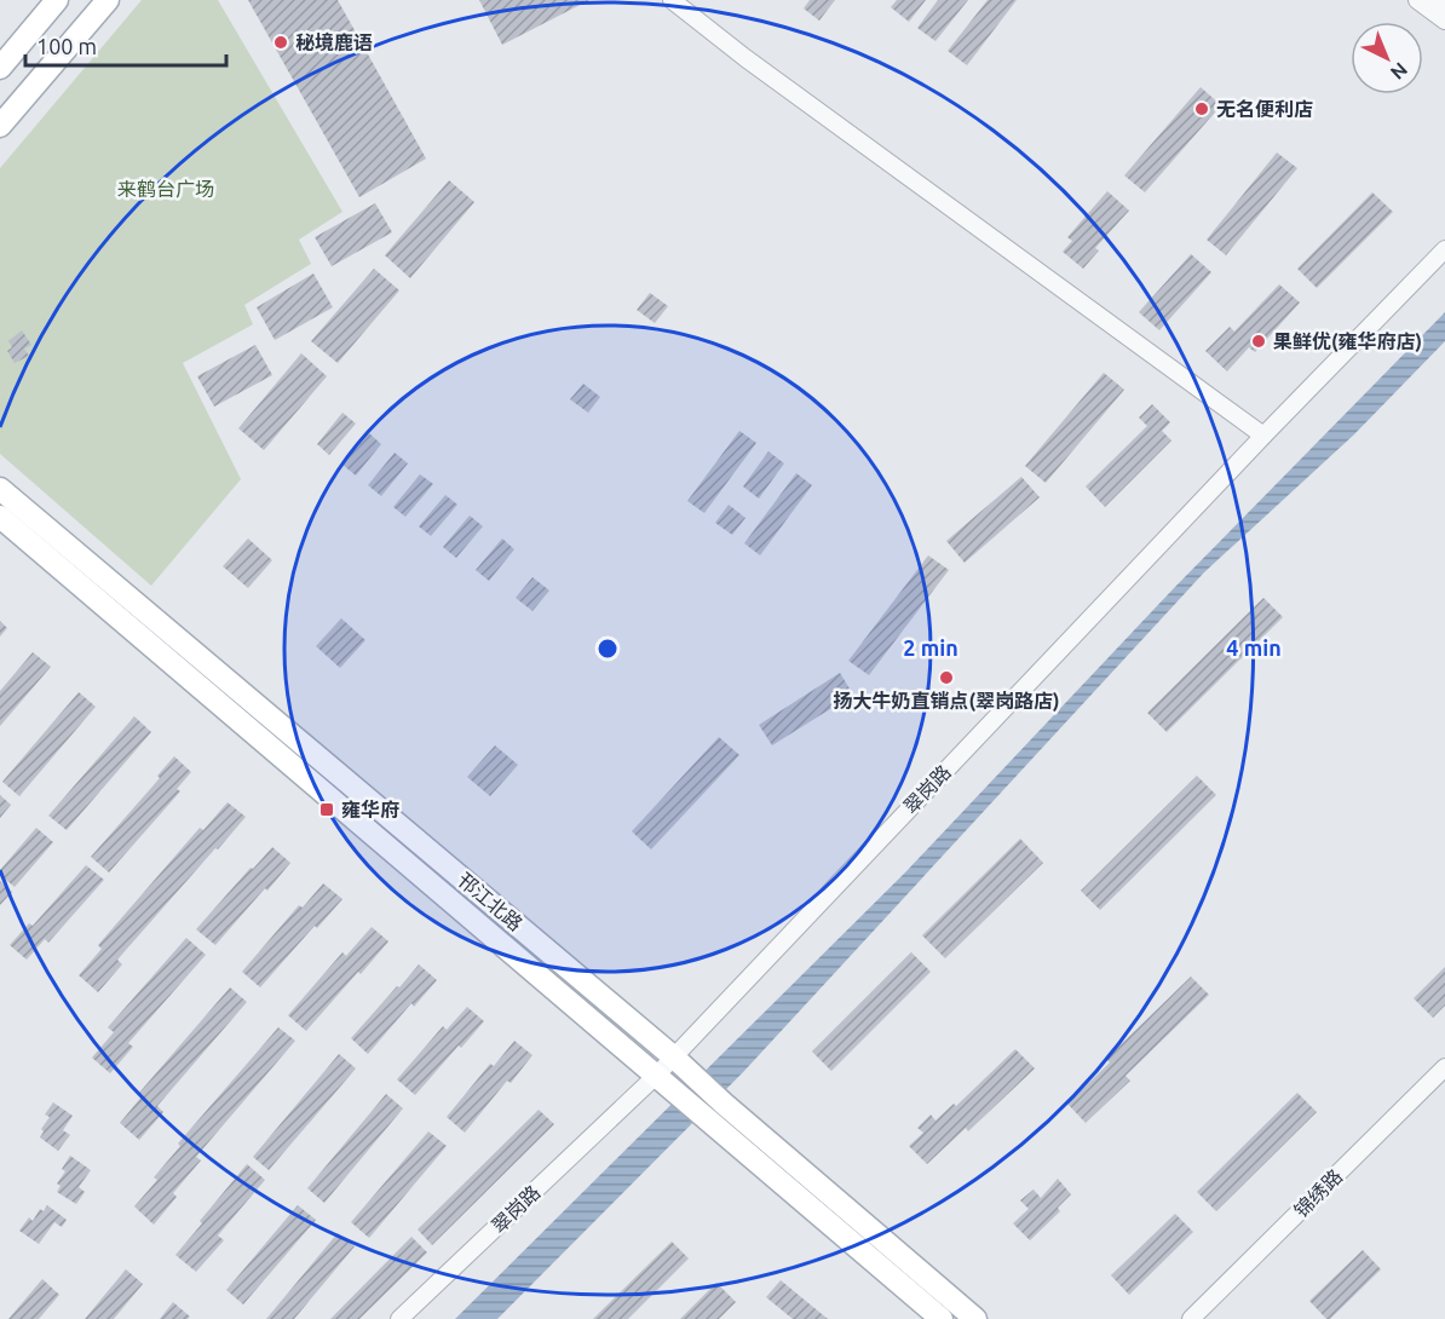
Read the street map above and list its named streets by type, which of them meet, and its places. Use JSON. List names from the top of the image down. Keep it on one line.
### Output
{"streets":{"main road":["邗江北路"],"street":["翠岗路","锦绣路"]},"crossings":[["翠岗路","邗江北路"]],"parks":["来鹤台广场"],"places":{"other":["秘境鹿语","无名便利店","果鲜优(雍华府店)","扬大牛奶直销点(翠岗路店)"],"transit":["雍华府"]},"scale_bar":"100 m","north":"bottom right","rings":["2 min","4 min"]}
